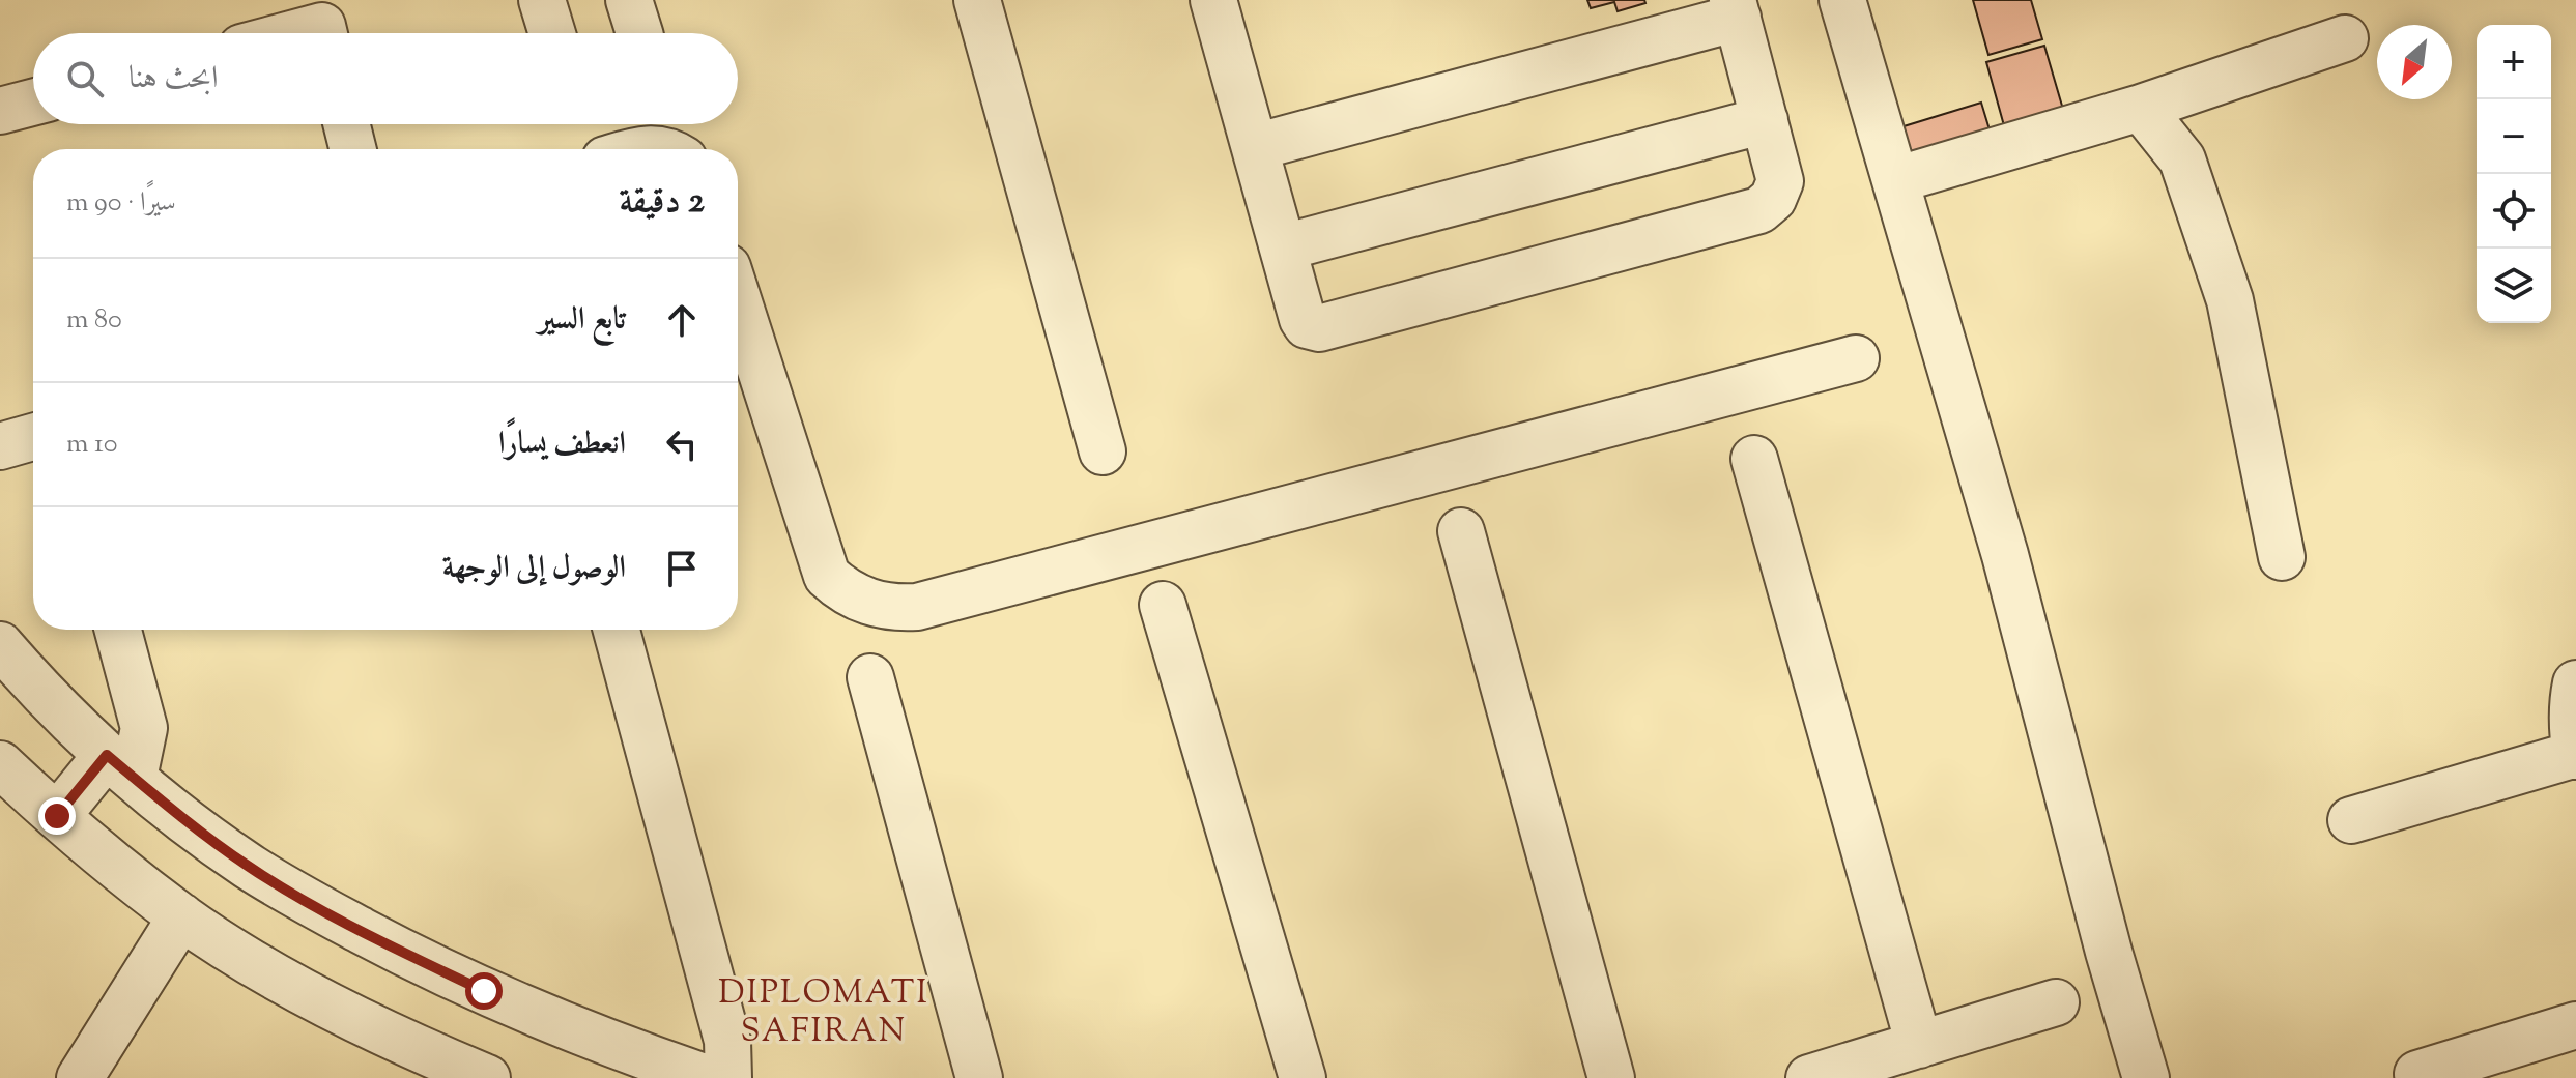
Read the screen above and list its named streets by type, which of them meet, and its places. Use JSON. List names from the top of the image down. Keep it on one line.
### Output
{"districts":["DIPLOMATI SAFIRAN"],"north":"bottom left","page":{"map_buttons":["+","−"],"search":"ابحث هنا","heading":["2 دقيقة","سيرًا · 90 m"],"list":[["تابع السير","80 m"],["انعطف يسارًا","10 m"],"الوصول إلى الوجهة"]}}
